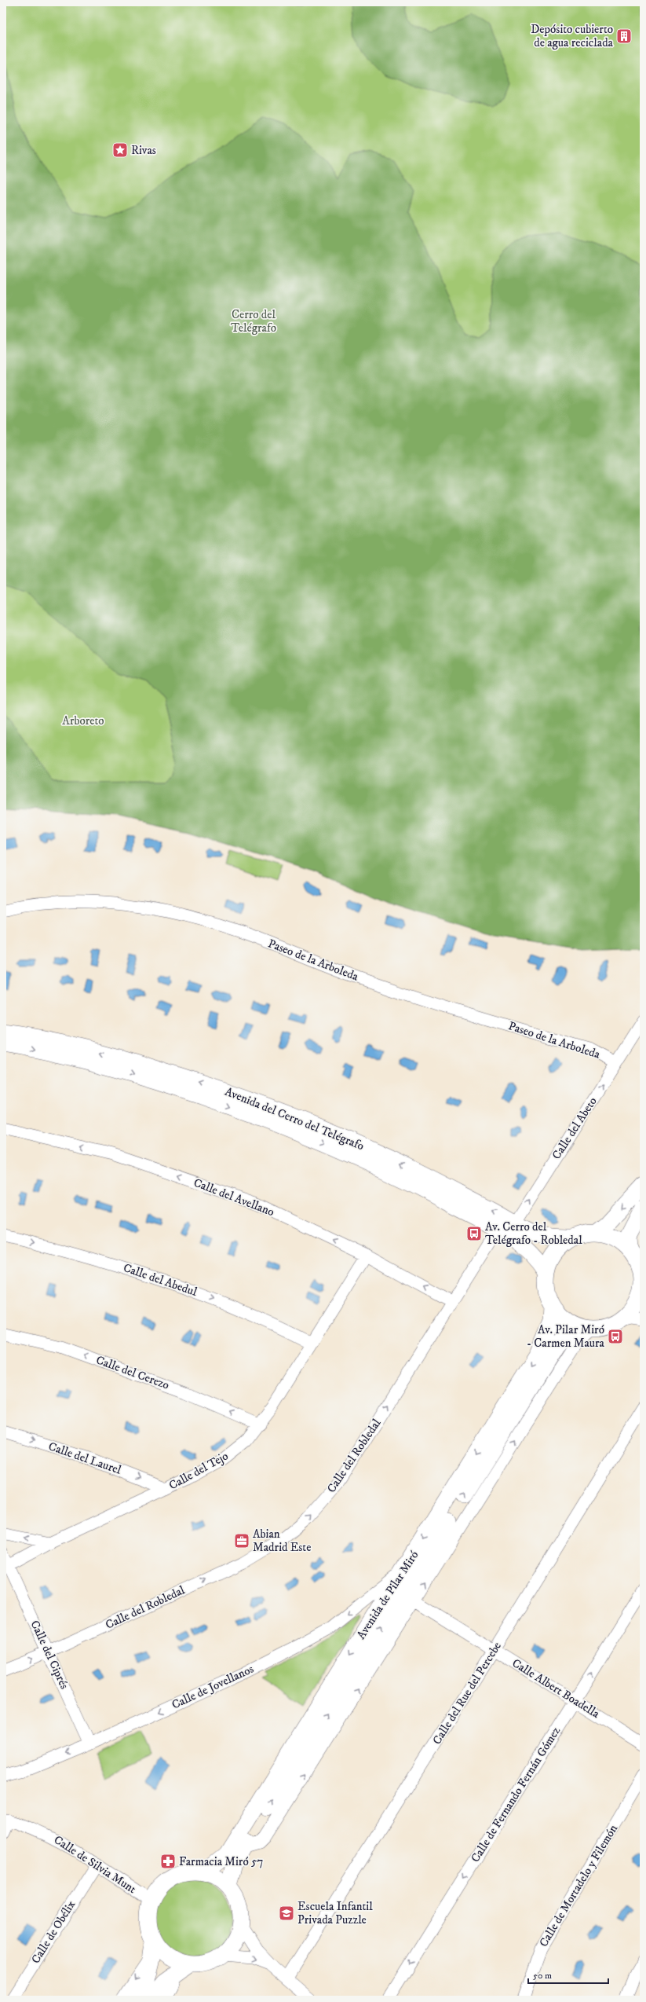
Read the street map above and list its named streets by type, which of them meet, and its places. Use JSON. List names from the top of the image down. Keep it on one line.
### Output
{"streets":{"street":["Paseo de la Arboleda","Avenida del Cerro del Telégrafo","Calle del Abeto","Calle del Avellano","Calle del Abedul","Calle del Cerezo","Calle del Robledal","Calle del Laurel","Calle del Tejo","Avenida de Pilar Miró","Calle del Ciprés","Calle de Jovellanos","Calle Albert Boadella","Calle del Rue del Percebe","Calle de Fernando Fernán Gómez","Calle de Silvia Munt","Calle de Mortadelo y Filemón","Calle de Obélix"]},"crossings":[["Paseo de la Arboleda","Calle del Abeto"],["Avenida del Cerro del Telégrafo","Calle del Abeto"],["Avenida del Cerro del Telégrafo","Calle del Robledal"],["Avenida del Cerro del Telégrafo","Avenida de Pilar Miró"],["Calle del Abeto","Calle del Robledal"],["Calle del Avellano","Calle del Robledal"],["Calle del Avellano","Calle del Tejo"],["Calle del Abedul","Calle del Tejo"],["Calle del Cerezo","Calle del Tejo"],["Calle del Robledal","Calle del Ciprés"],["Calle del Laurel","Calle del Tejo"],["Calle del Tejo","Calle del Ciprés"],["Avenida de Pilar Miró","Calle de Jovellanos"],["Avenida de Pilar Miró","Calle Albert Boadella"],["Avenida de Pilar Miró","Calle de Silvia Munt"],["Calle del Ciprés","Calle de Jovellanos"],["Calle Albert Boadella","Calle del Rue del Percebe"],["Calle Albert Boadella","Calle de Fernando Fernán Gómez"],["Calle de Silvia Munt","Calle de Obélix"]],"one_way":["Calle del Avellano","Calle del Abedul","Calle del Cerezo","Calle del Robledal","Calle del Laurel","Calle de Jovellanos"],"parks":["Cerro del Telégrafo","Arboreto"],"places":{"building":["Depósito cubierto de agua reciclada"],"place":["Rivas"],"bus stop":["Av. Cerro del Telégrafo - Robledal","Av. Pilar Miró - Carmen Maura"],"office":["Abian Madrid Este"],"pharmacy":["Farmacia Miró 57"],"school or university":["Escuela Infantil Privada Puzzle"]},"scale_bar":"50 m"}
